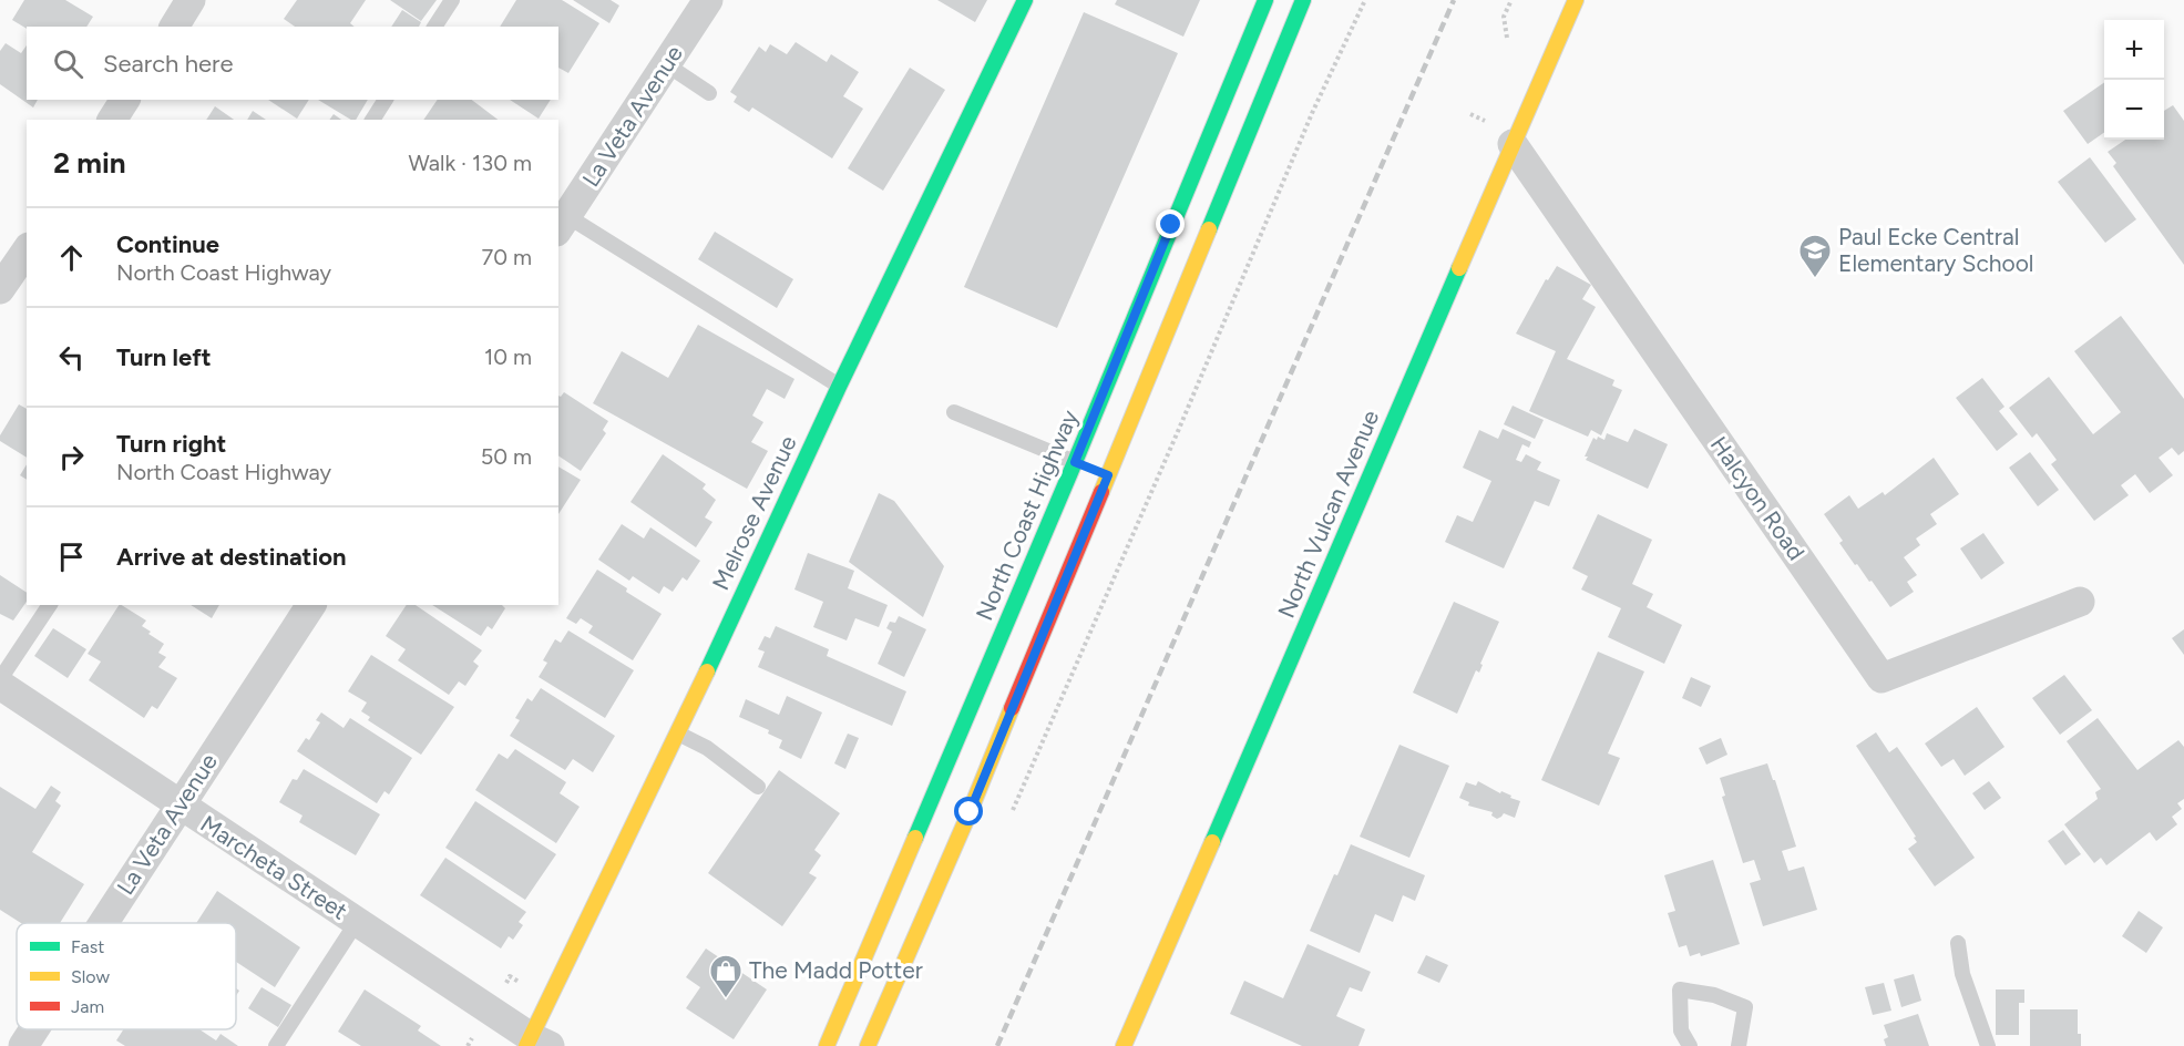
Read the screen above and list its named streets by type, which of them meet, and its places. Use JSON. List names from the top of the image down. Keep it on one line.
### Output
{"streets":{"main road":["Melrose Avenue","North Vulcan Avenue","North Coast Highway"],"street":["La Veta Avenue","Halcyon Road","Marcheta Street"]},"crossings":[["La Veta Avenue","Marcheta Street"],["Halcyon Road","North Vulcan Avenue"],["Melrose Avenue","Marcheta Street"]],"places":{"school or university":["Paul Ecke Central Elementary School"],"shop":["The Madd Potter"]},"legend":["Fast","Slow","Jam"],"page":{"map_buttons":["+","−"],"search":"Search here","heading":["2 min","Walk · 130 m"],"list":[["Continue","North Coast Highway","70 m"],["Turn left","10 m"],["Turn right","North Coast Highway","50 m"],"Arrive at destination"]}}
